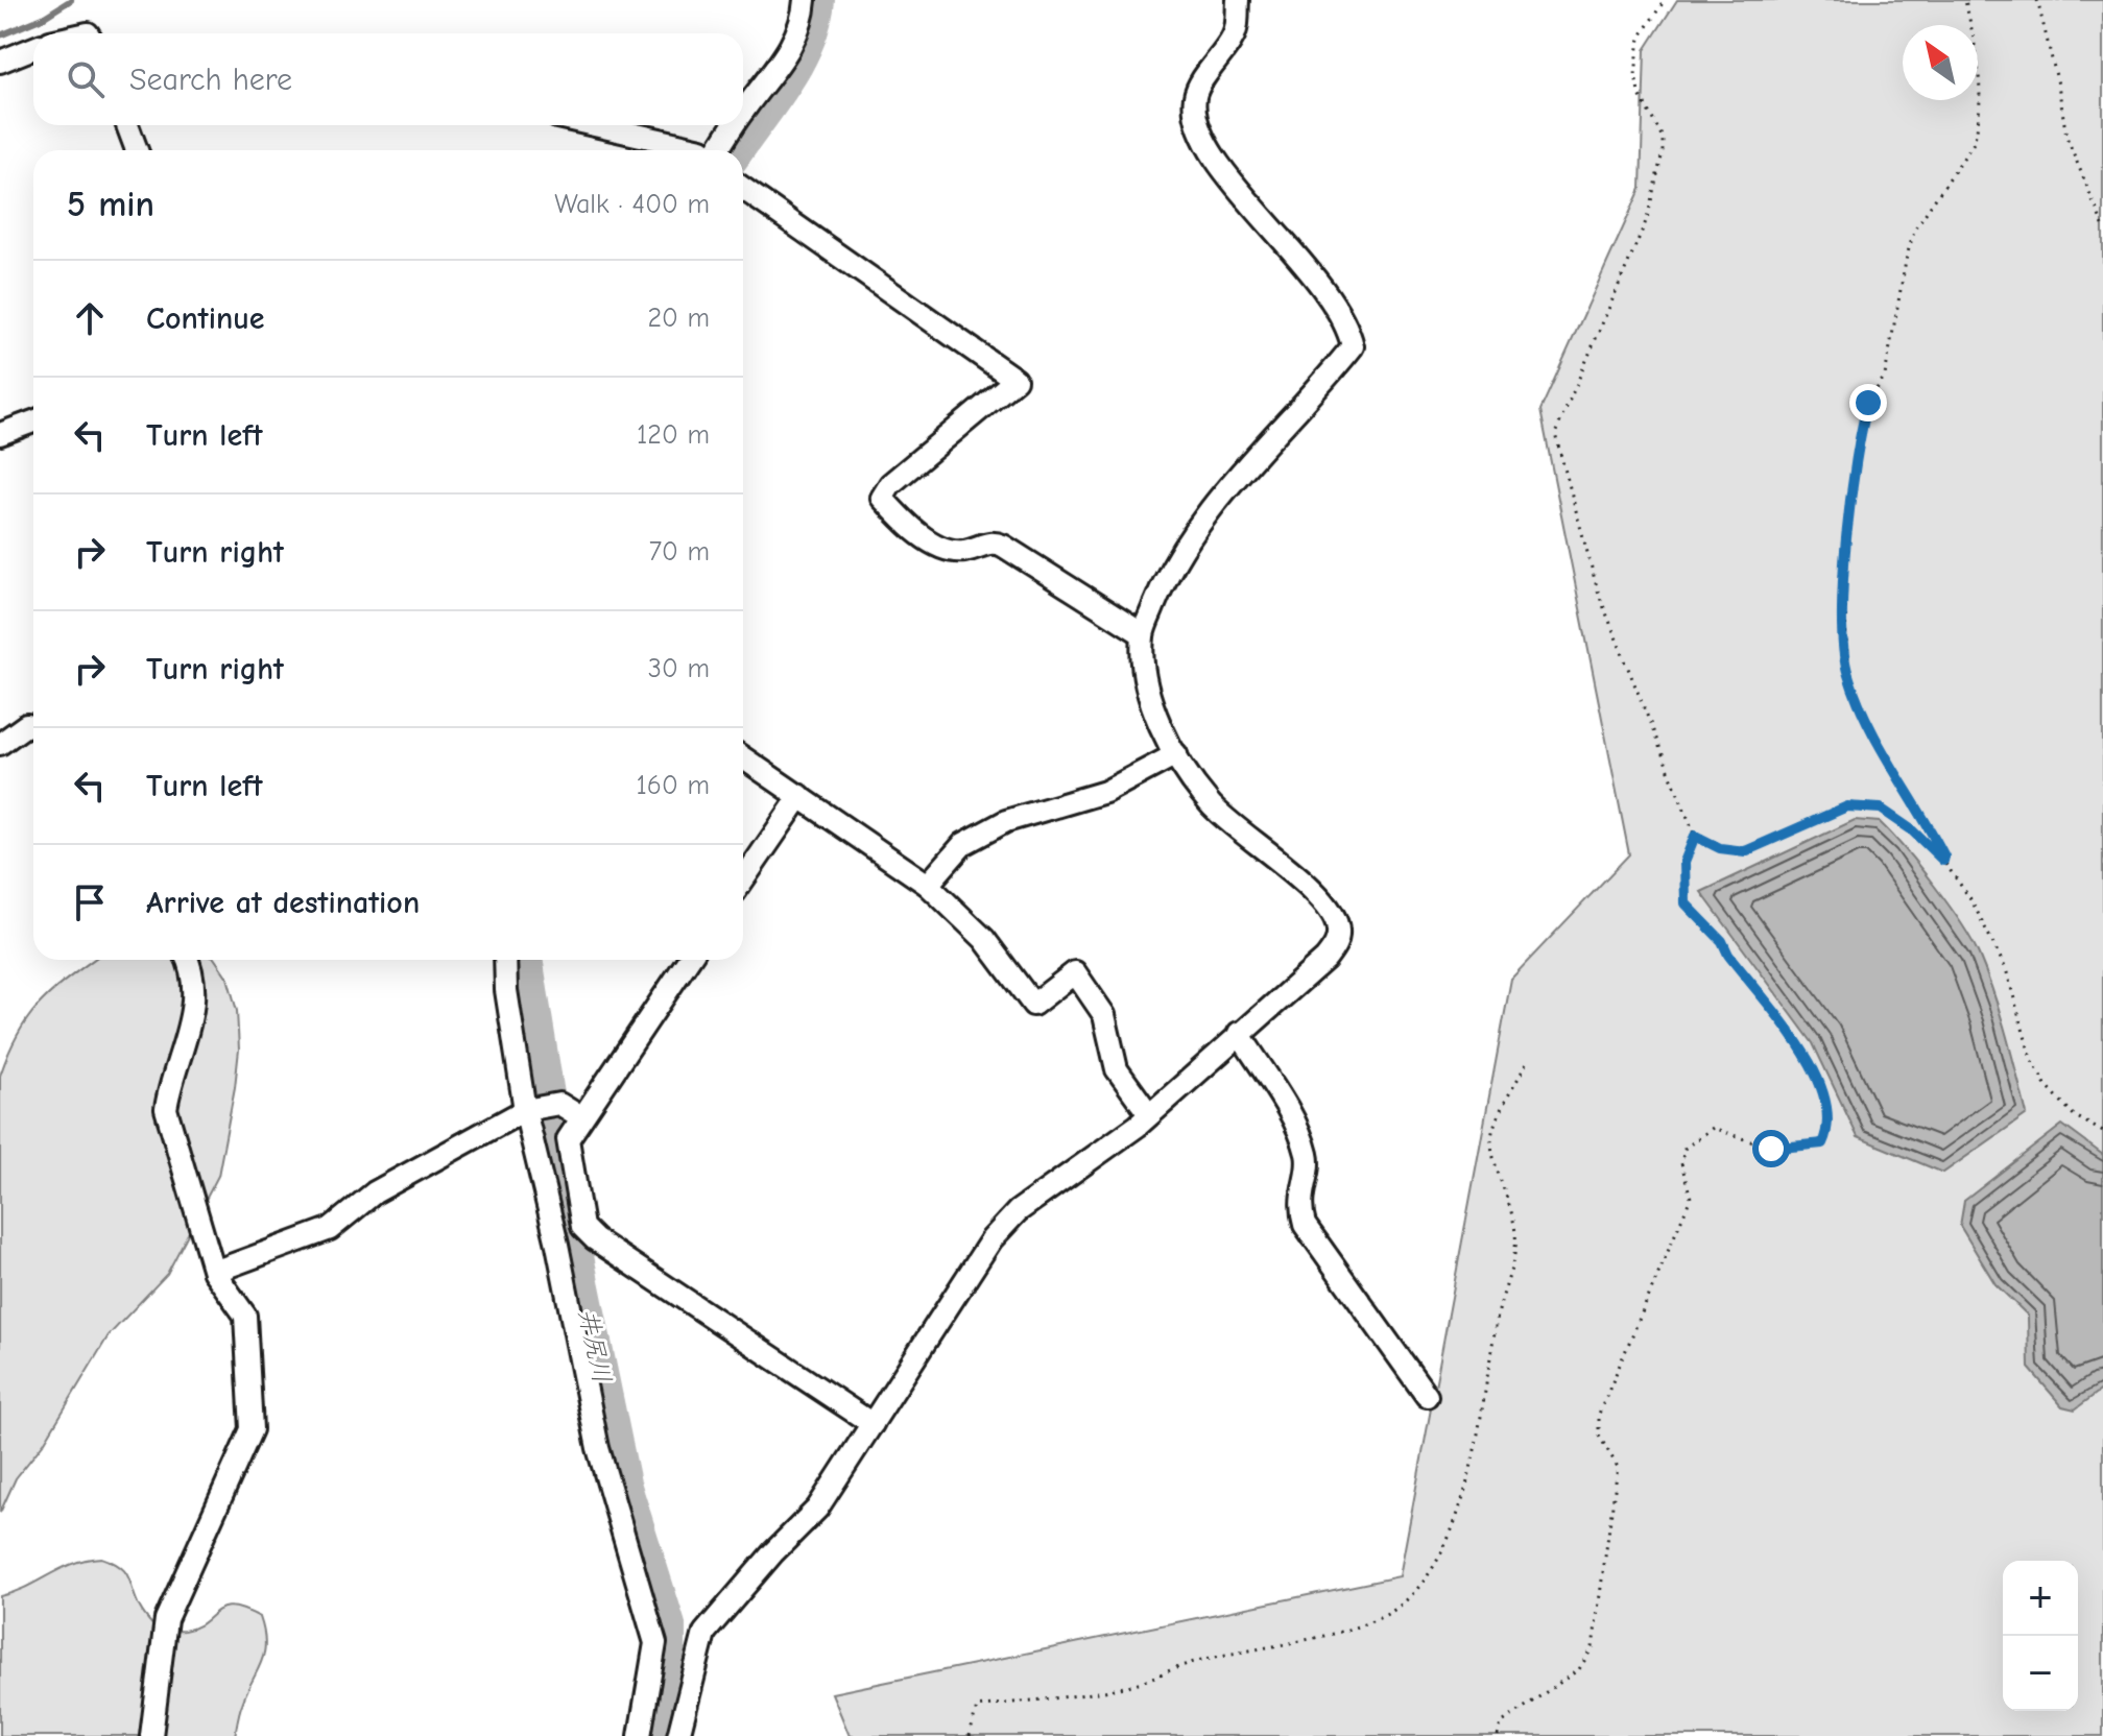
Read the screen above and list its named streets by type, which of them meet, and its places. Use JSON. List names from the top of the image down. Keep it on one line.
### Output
{"water":["井尻川"],"north":"top left","page":{"search":"Search here","heading":["5 min","Walk · 400 m"],"list":[["Continue","20 m"],["Turn left","120 m"],["Turn right","70 m"],["Turn right","30 m"],["Turn left","160 m"],"Arrive at destination"],"map_buttons":["+","−"]}}
